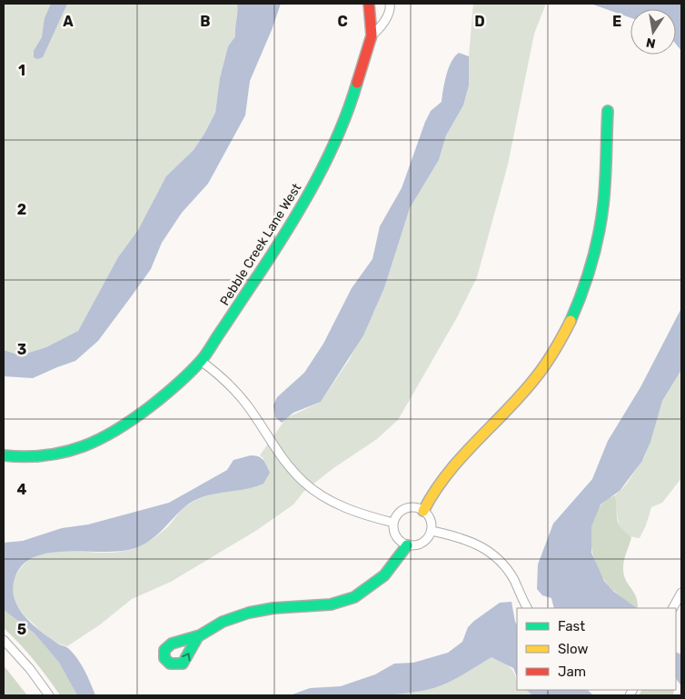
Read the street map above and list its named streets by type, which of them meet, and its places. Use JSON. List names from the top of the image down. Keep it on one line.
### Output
{"streets":{"street":["Pebble Creek Lane West"]},"legend":["Fast","Slow","Jam"],"north":"bottom","grid":{"columns":["A","B","C","D","E"],"rows":["1","2","3","4","5"]}}
